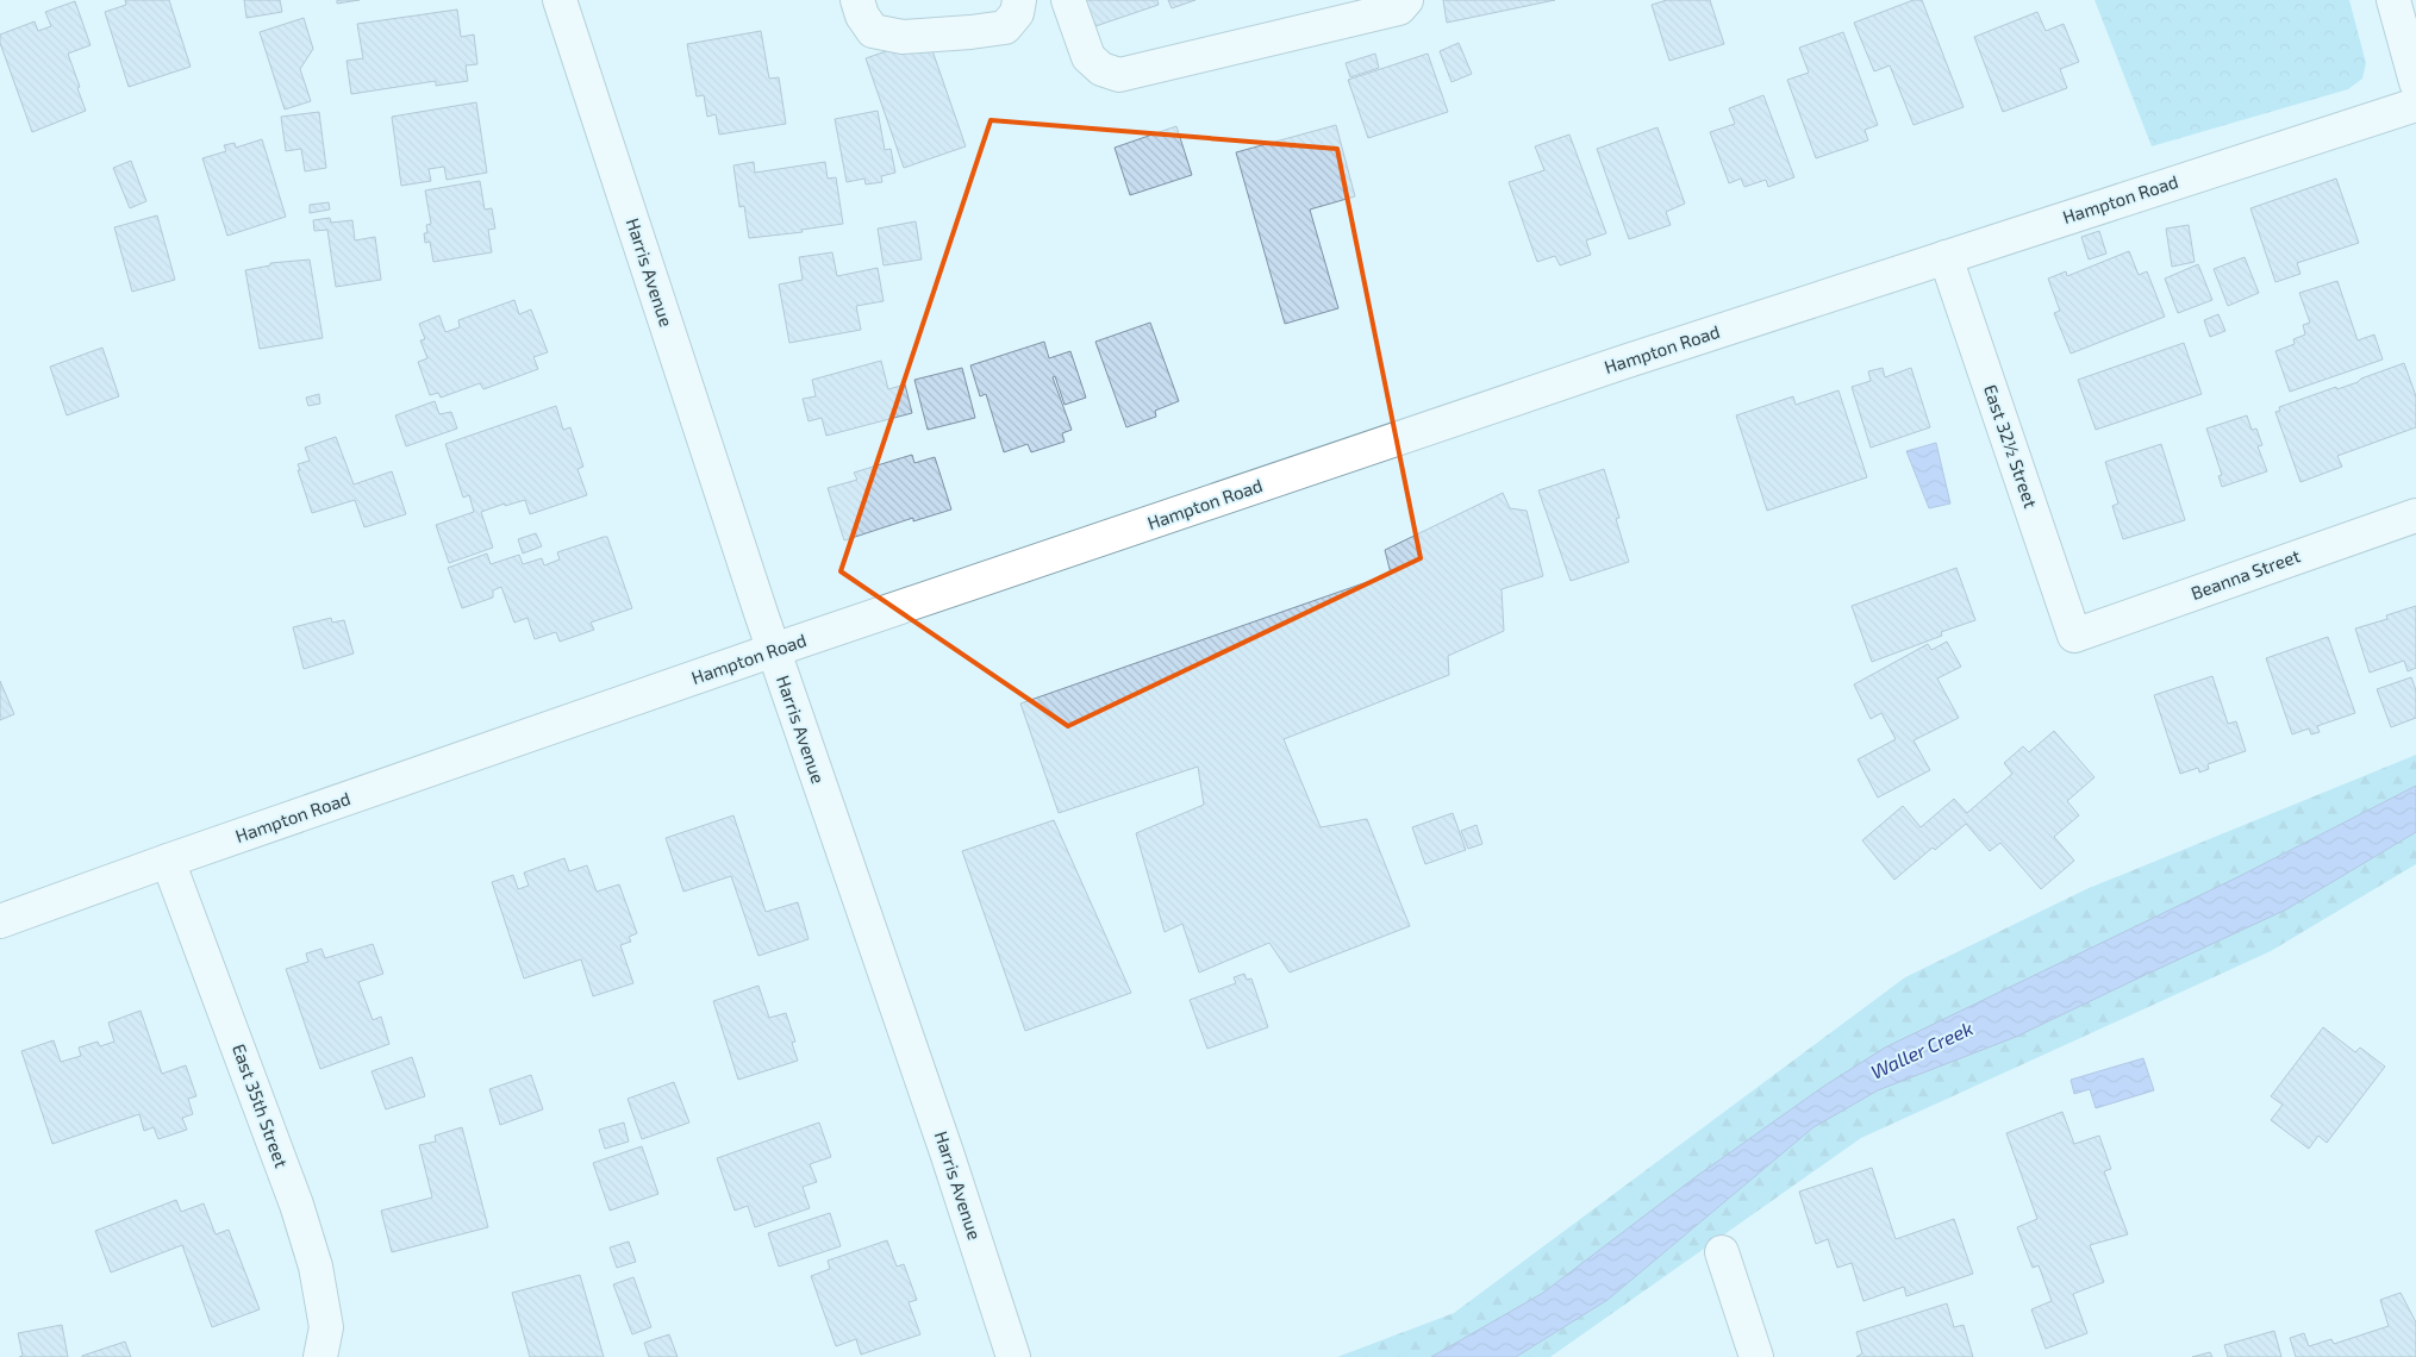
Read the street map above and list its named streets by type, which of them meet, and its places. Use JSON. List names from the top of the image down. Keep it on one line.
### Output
{"streets":{"street":["Hampton Road","Harris Avenue","East 32½ Street","Beanna Street","East 35th Street"]},"crossings":[["Hampton Road","Harris Avenue"],["Hampton Road","East 32½ Street"],["Hampton Road","East 35th Street"],["East 32½ Street","Beanna Street"]],"water":["Waller Creek"]}
